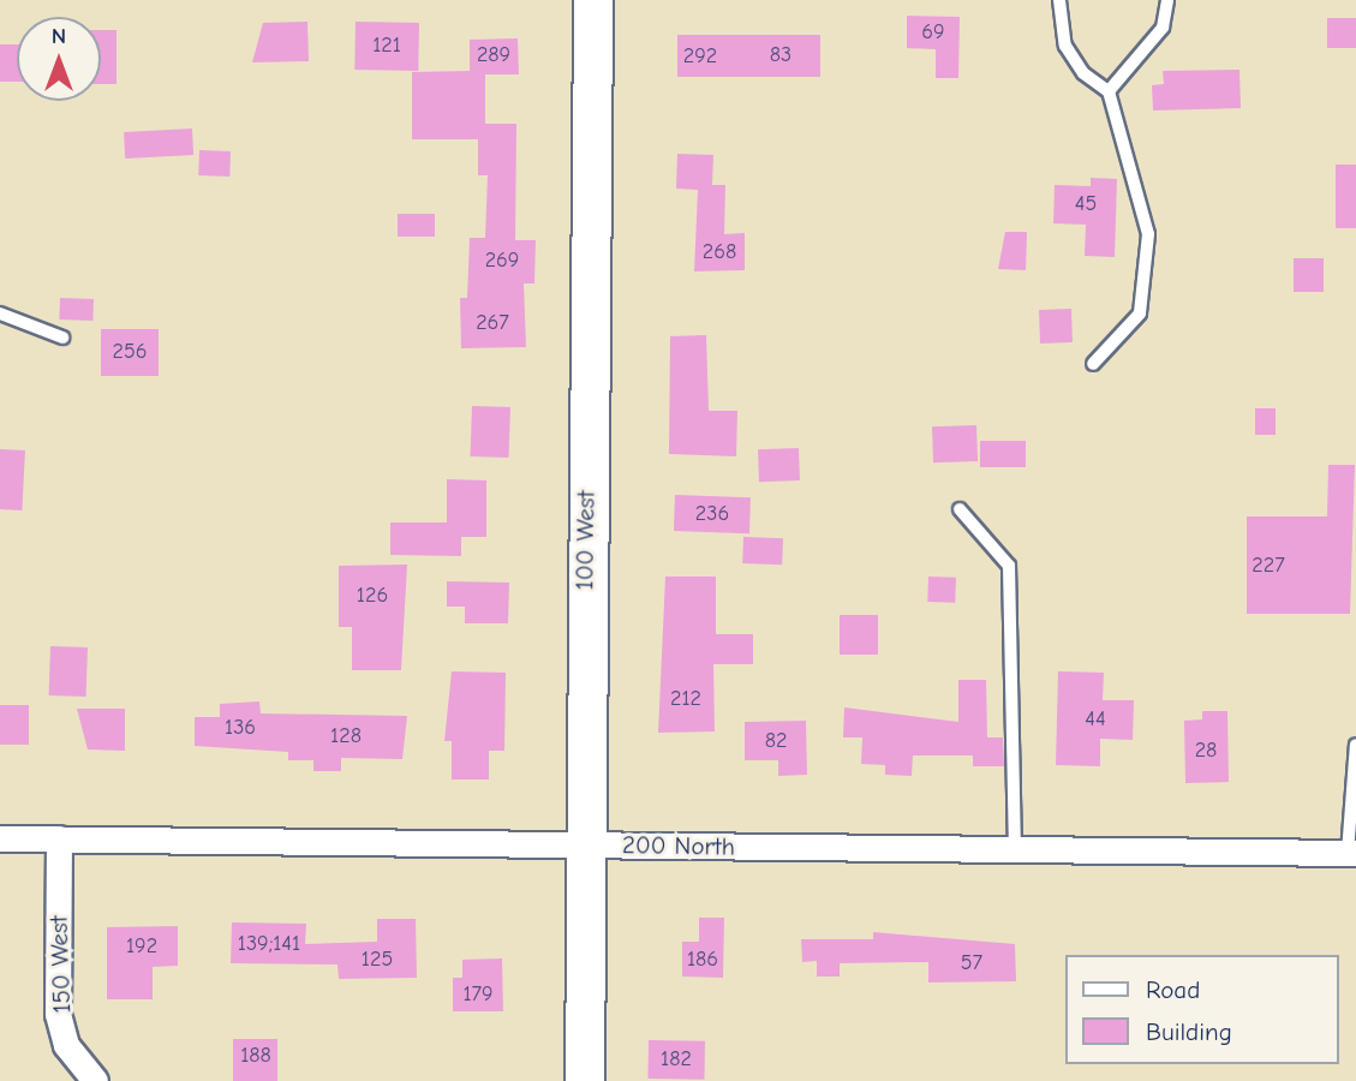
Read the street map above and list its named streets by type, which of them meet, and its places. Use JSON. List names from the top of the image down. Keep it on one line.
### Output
{"streets":{"street":["100 West","200 North","150 West"]},"crossings":[["100 West","200 North"],["200 North","150 West"]],"house_numbers":["69","121","289","83","292","45","268","269","267","256","236","227","126","212","44","136","128","82","28","139;141","192","125","186","57","179","188","182"],"legend":["Road","Building"],"north":"top"}
